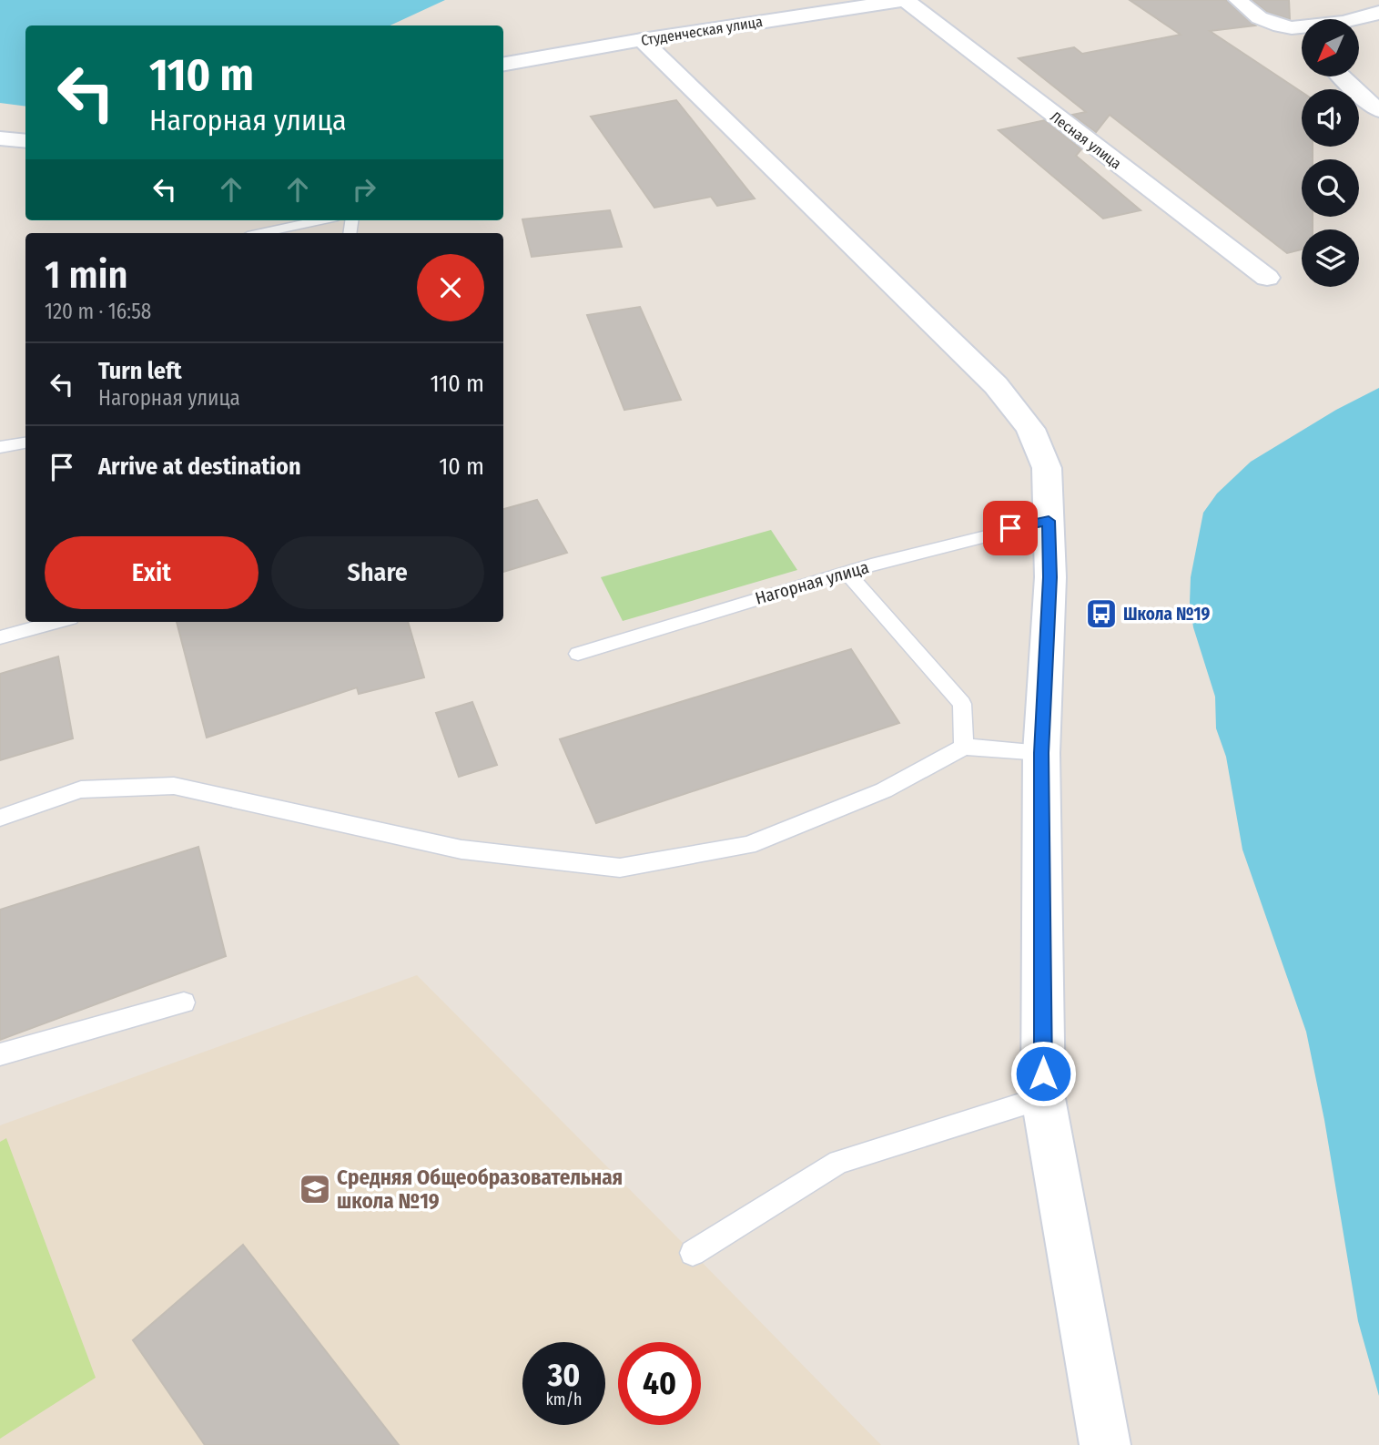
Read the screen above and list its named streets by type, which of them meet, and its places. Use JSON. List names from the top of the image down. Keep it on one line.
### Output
{"streets":{"street":["Студенческая улица","Лесная улица"],"lane":["Нагорная улица"]},"crossings":[["Студенческая улица","Лесная улица"]],"places":{"bus stop":["Школа №19"],"school or university":["Средняя Общеобразовательная школа №19"]},"north":"bottom left","page":{"turn":["110 m","Нагорная улица"],"heading":["1 min","120 m · 16:58"],"list":[{"name":"Turn left","note":"Нагорная улица","value":"110 m"},{"name":"Arrive at destination","value":"10 m"}],"buttons":["Exit","Share"],"speed":"30 km/h","limit":"40"}}
